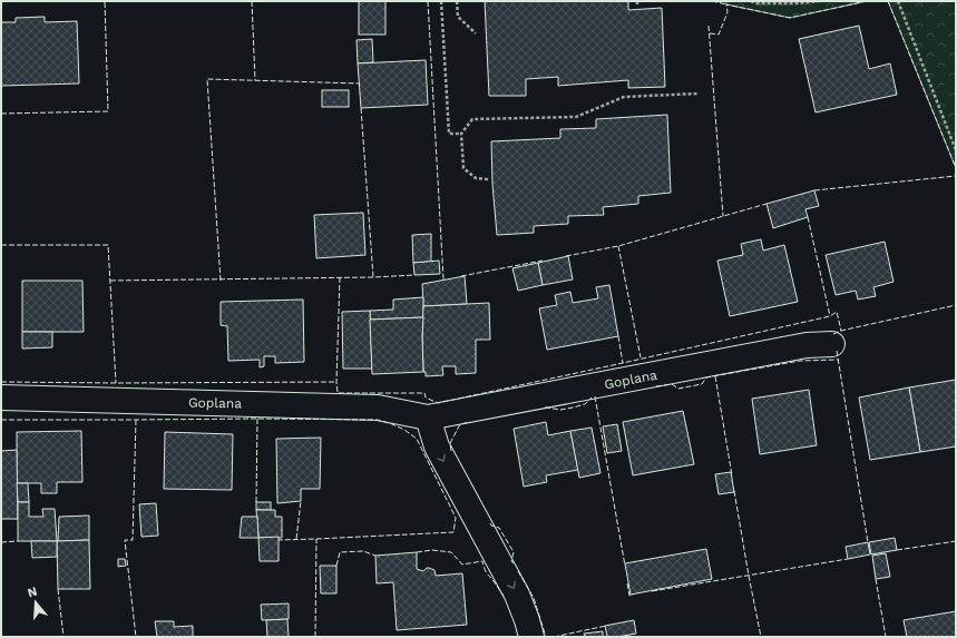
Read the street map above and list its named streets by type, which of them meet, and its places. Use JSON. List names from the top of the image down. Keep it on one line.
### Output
{"streets":{"street":["Goplana"]},"north":"top"}
